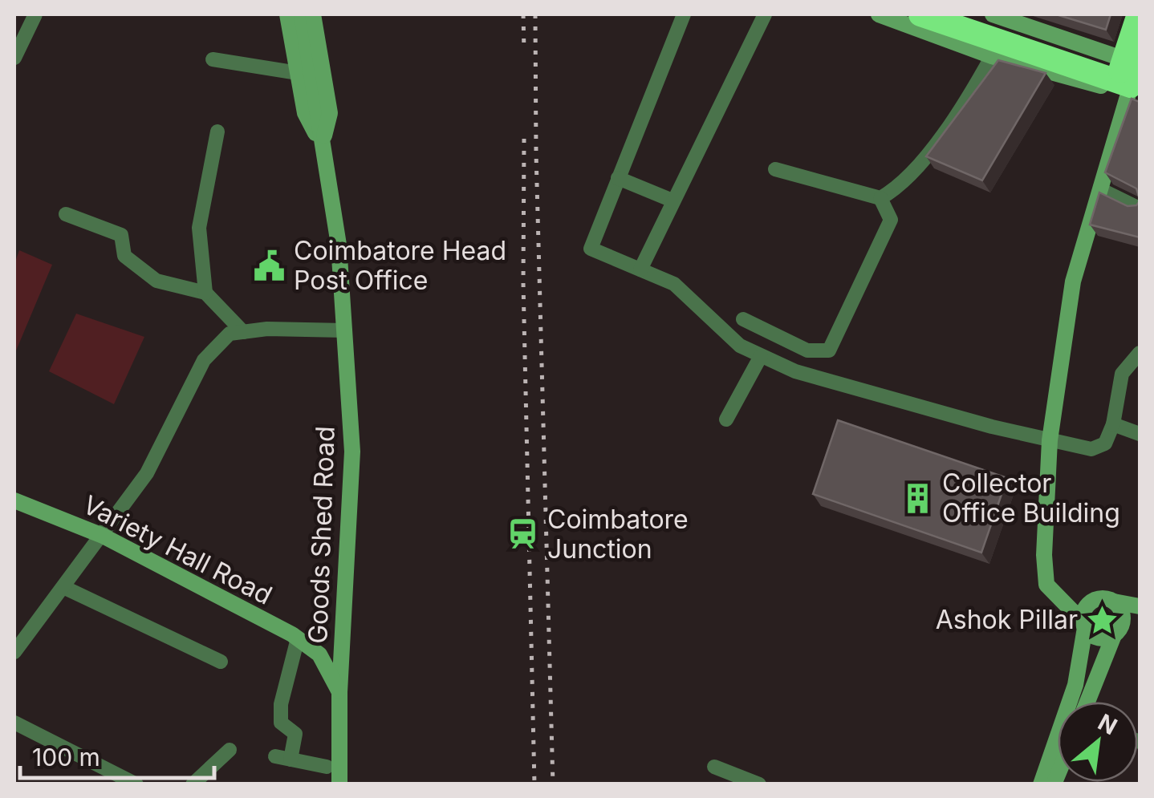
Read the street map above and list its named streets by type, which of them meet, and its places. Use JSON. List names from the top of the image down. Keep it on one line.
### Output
{"streets":{"main road":["Goods Shed Road","Variety Hall Road"]},"crossings":[["Goods Shed Road","Variety Hall Road"]],"places":{"public building":["Coimbatore Head Post Office"],"building":["Collector Office Building"],"station":["Coimbatore Junction"],"place":["Ashok Pillar"]},"scale_bar":"100 m","north":"top right"}
